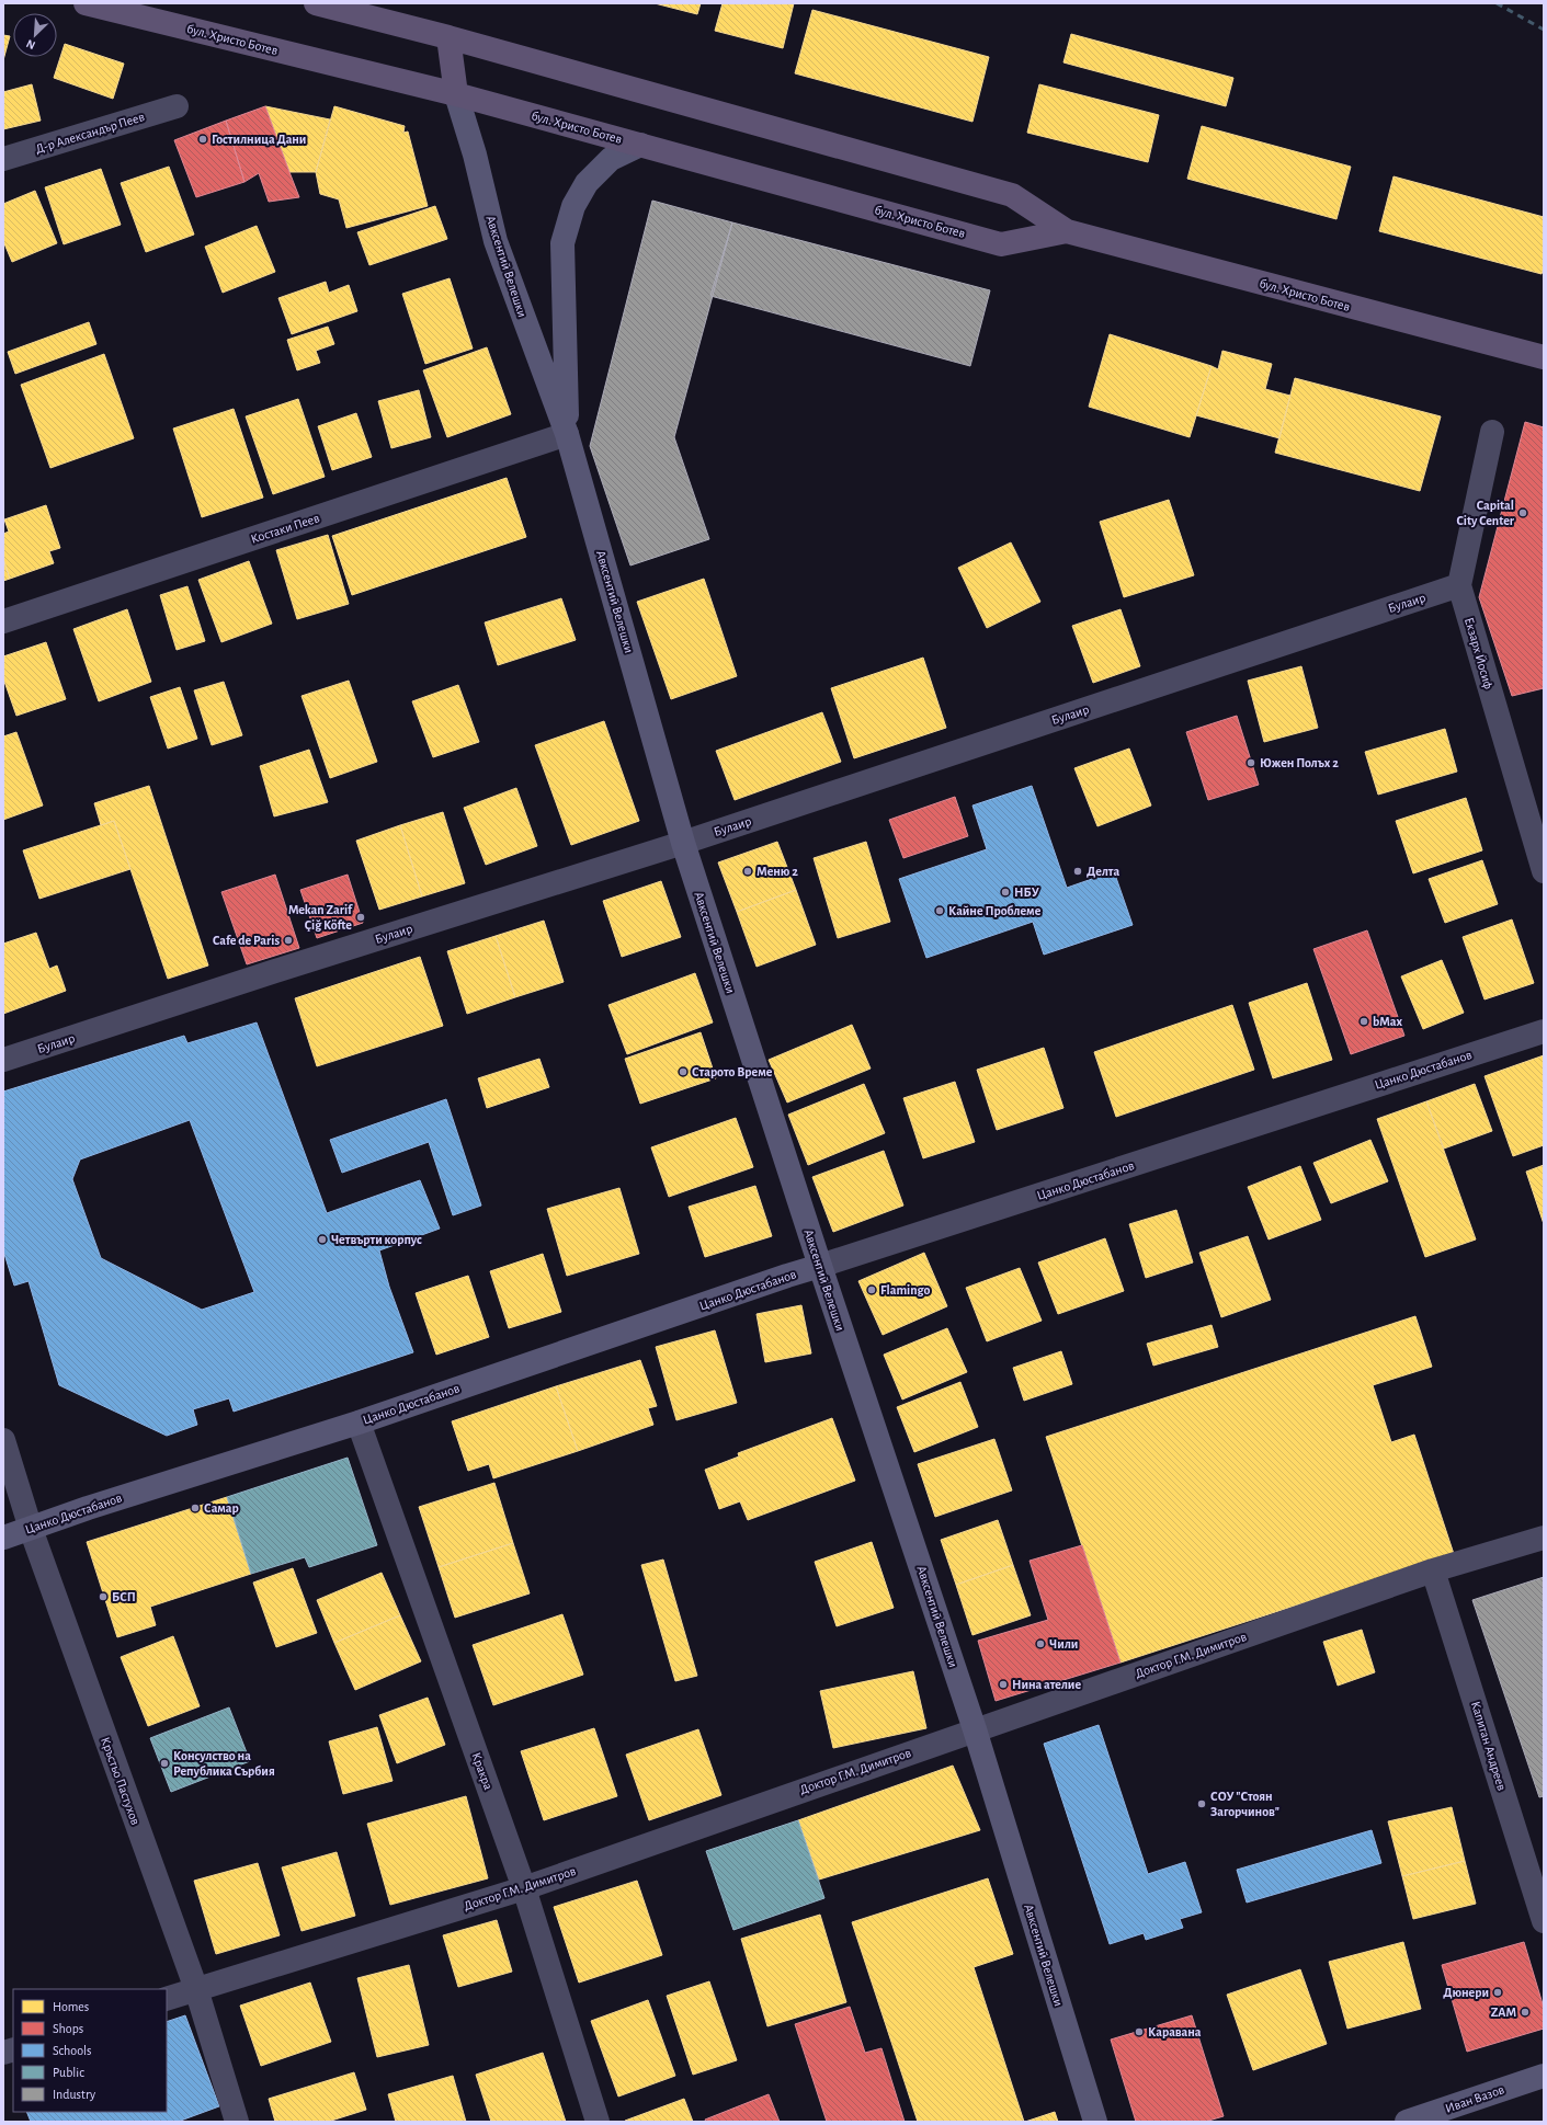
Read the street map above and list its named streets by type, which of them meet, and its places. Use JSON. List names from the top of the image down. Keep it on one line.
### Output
{"streets":{"main road":["бул. Христо Ботев"],"street":["Д-р Александър Пеев","Авксентий Велешки","Костаки Пеев","Булаир","Екзарх Йосиф","Цанко Дюстабанов","Доктор Г.М. Димитров","Капитан Андреев","Кракра","Кръстьо Пастухов","Иван Вазов"]},"crossings":[["бул. Христо Ботев","Авксентий Велешки"],["Авксентий Велешки","Костаки Пеев"],["Авксентий Велешки","Булаир"],["Авксентий Велешки","Цанко Дюстабанов"],["Авксентий Велешки","Доктор Г.М. Димитров"],["Булаир","Екзарх Йосиф"],["Цанко Дюстабанов","Кракра"],["Цанко Дюстабанов","Кръстьо Пастухов"],["Доктор Г.М. Димитров","Капитан Андреев"],["Доктор Г.М. Димитров","Кракра"],["Доктор Г.М. Димитров","Кръстьо Пастухов"]],"places":["Гостилница Дани","Capital City Center","Южен Полъх 2","Меню 2","Делта","НБУ","Кайне Проблеме","Mekan Zarif Çiğ Köfte","Cafe de Paris","bMax","Старото Време","Четвърти корпус","Flamingo","Самар","БСП","Чили","Нина ателие","Консулство на Република Сърбия","СОУ \"Стоян Загорчинов\"","Дюнери","ZAM","Каравана"],"legend":["Homes","Shops","Schools","Public","Industry"],"north":"bottom left"}
